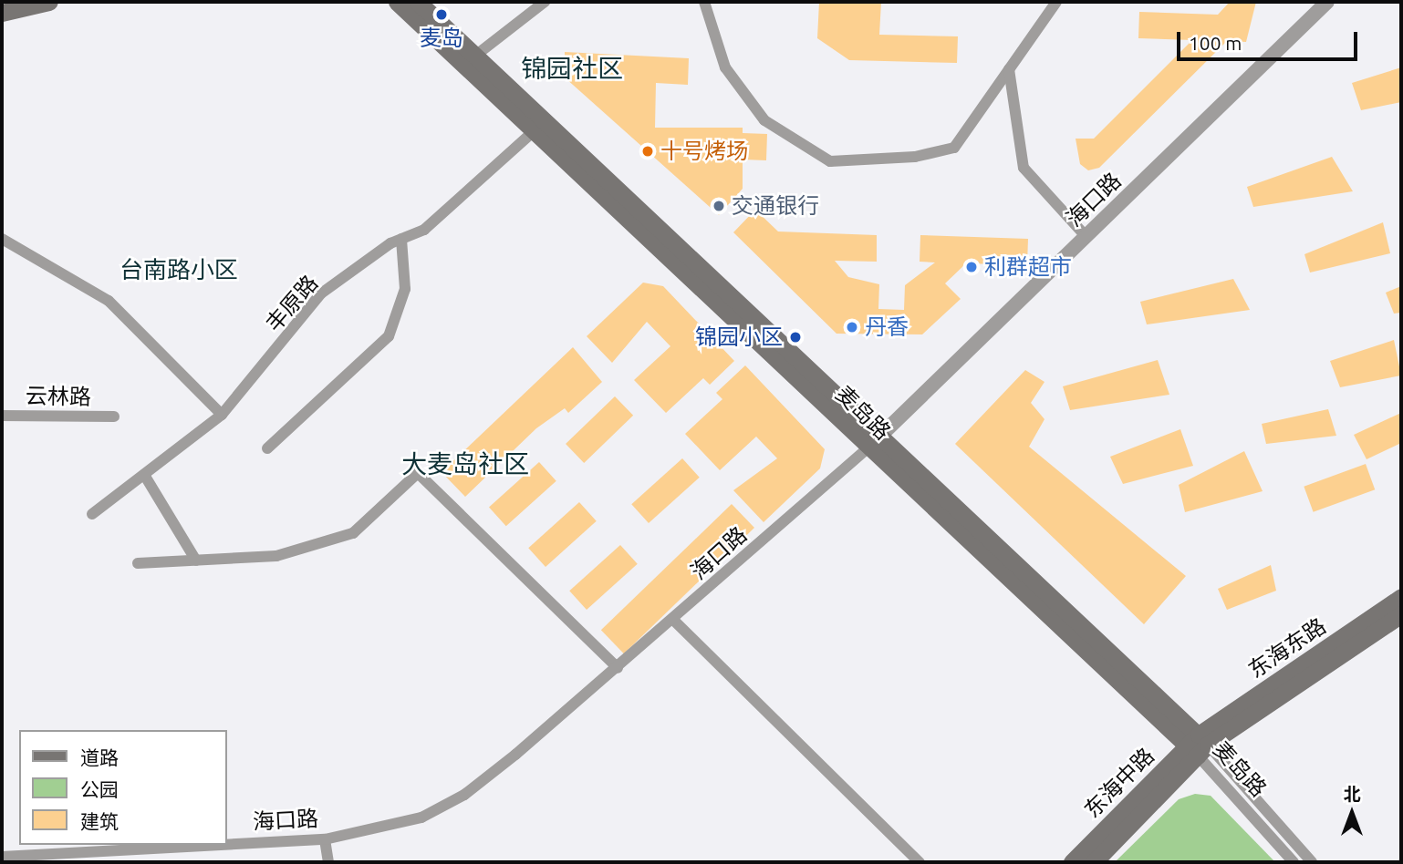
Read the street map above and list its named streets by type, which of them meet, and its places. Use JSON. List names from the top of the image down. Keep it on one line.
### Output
{"streets":{"main road":["麦岛路","东海东路","东海中路"],"street":["海口路","丰原路","云林路"]},"crossings":[["海口路","麦岛路"],["丰原路","麦岛路"],["麦岛路","东海东路"],["麦岛路","东海中路"],["东海东路","东海中路"]],"districts":["锦园社区","台南路小区","大麦岛社区"],"places":["麦岛","十号烤场","交通银行","利群超市","丹香","锦园小区"],"legend":["道路","公园","建筑"],"scale_bar":"100 m","north":"top"}
